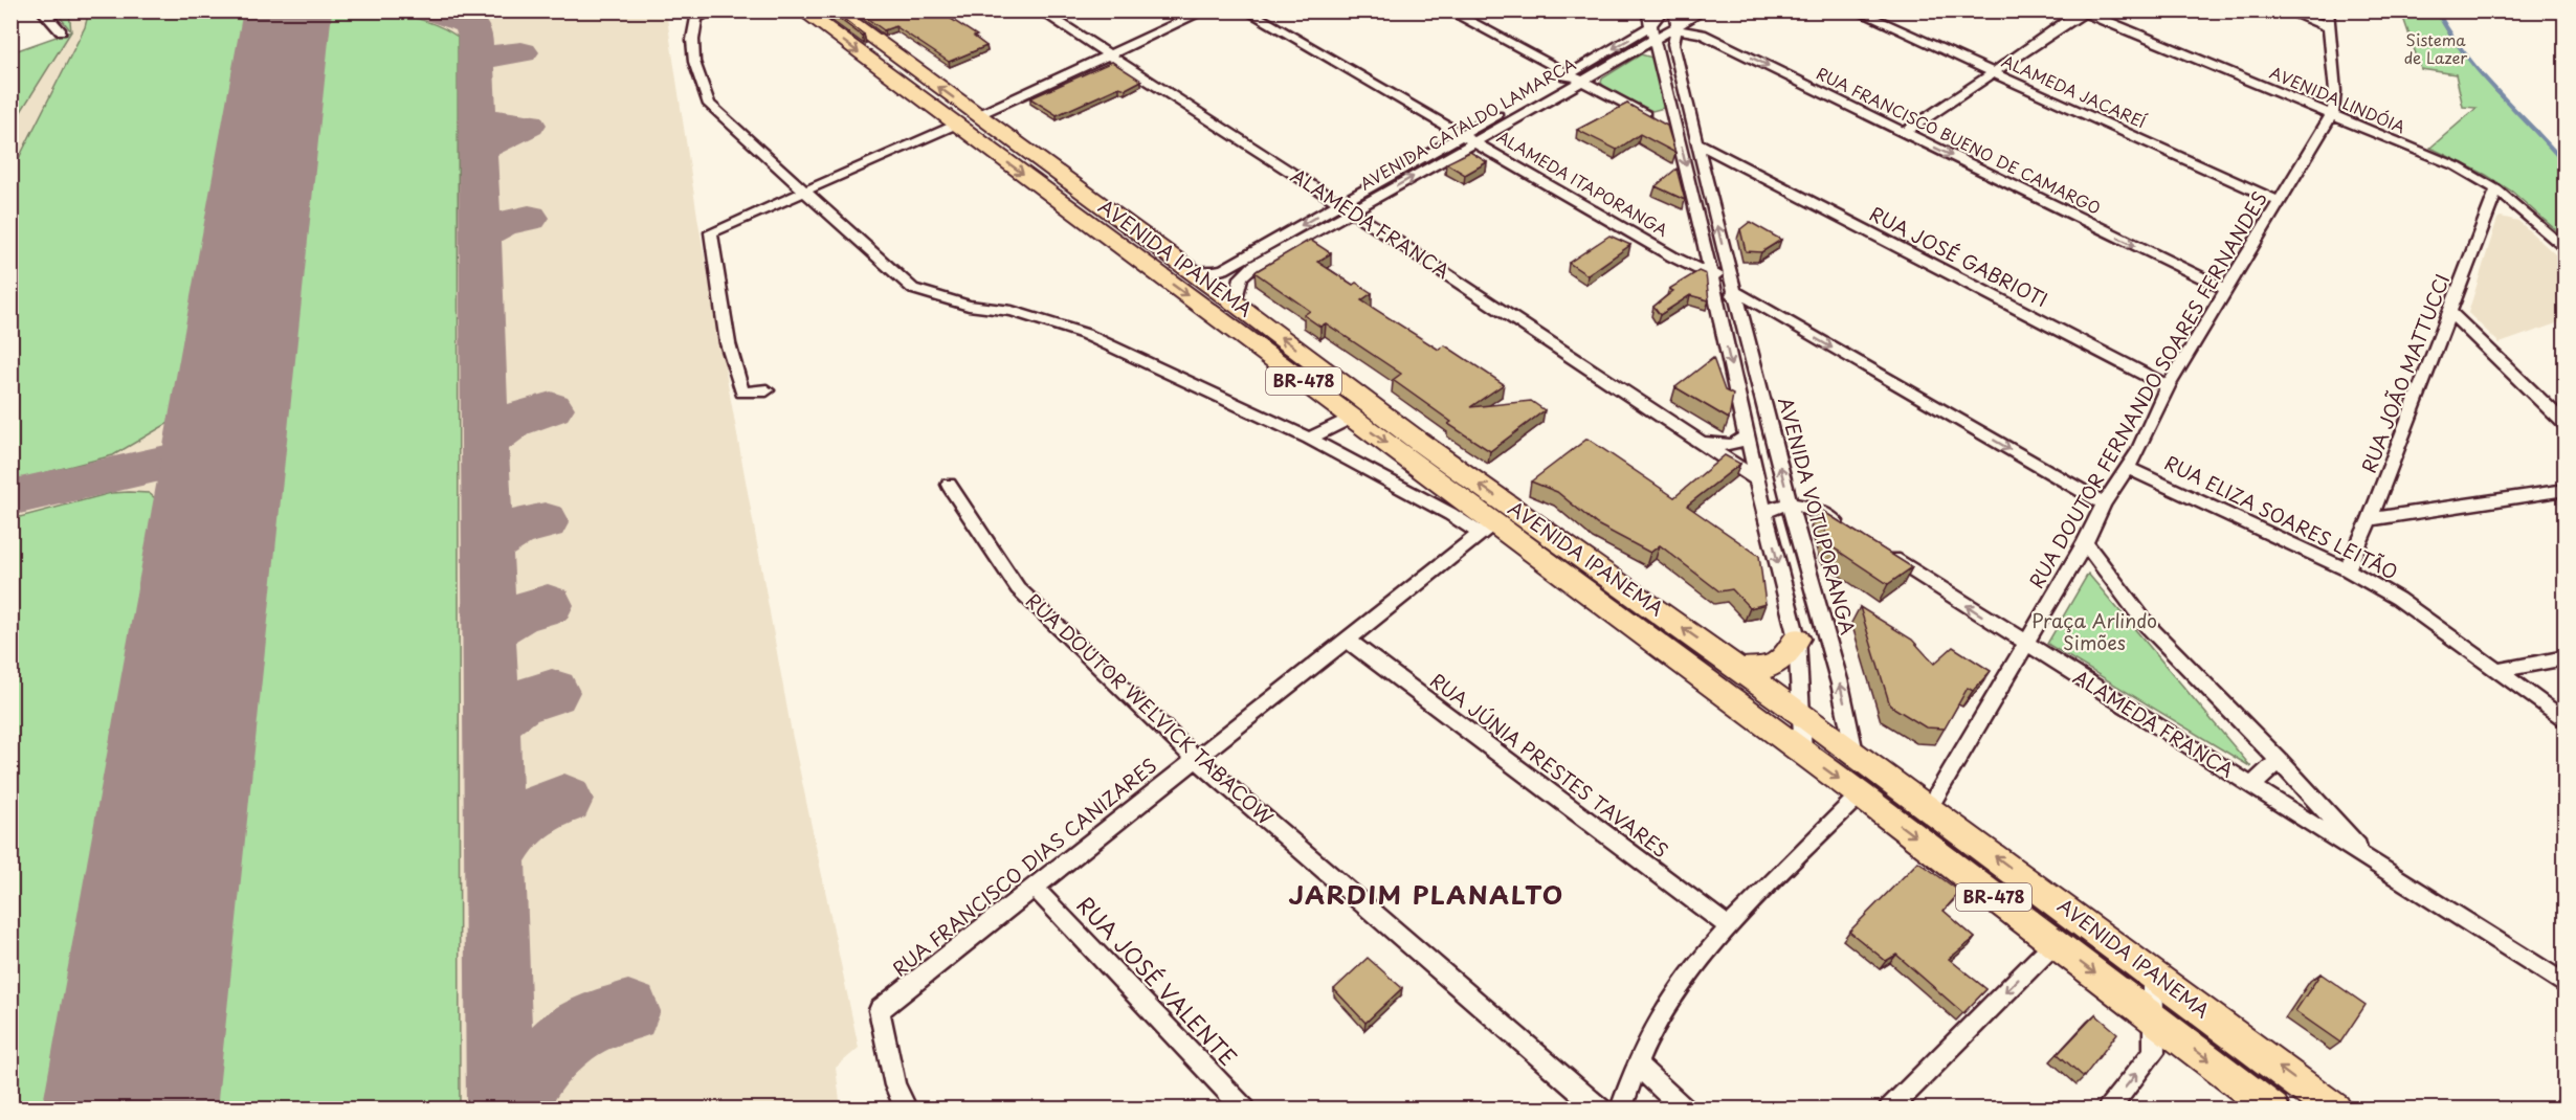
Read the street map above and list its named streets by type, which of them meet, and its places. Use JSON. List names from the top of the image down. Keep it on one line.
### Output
{"streets":{"main road":["AVENIDA IPANEMA","BR-478"],"street":["ALAMEDA JACAREÍ","AVENIDA LINDÓIA","AVENIDA CATALDO LAMARCA","RUA FRANCISCO BUENO DE CAMARGO","ALAMEDA ITAPORANGA","ALAMEDA FRANCA","RUA JOSÉ GABRIOTI","RUA JOÃO MATTUCCI","RUA DOUTOR FERNANDO SOARES FERNANDES","AVENIDA VOTUPORANGA","RUA ELIZA SOARES LEITÃO","RUA DOUTOR WELVICK TABACOW","RUA JÚNIA PRESTES TAVARES","RUA FRANCISCO DIAS CANIZARES","RUA JOSÉ VALENTE"]},"crossings":[["ALAMEDA JACAREÍ","RUA DOUTOR FERNANDO SOARES FERNANDES"],["AVENIDA LINDÓIA","RUA JOÃO MATTUCCI"],["AVENIDA LINDÓIA","RUA DOUTOR FERNANDO SOARES FERNANDES"],["AVENIDA CATALDO LAMARCA","RUA FRANCISCO BUENO DE CAMARGO"],["AVENIDA CATALDO LAMARCA","ALAMEDA ITAPORANGA"],["AVENIDA CATALDO LAMARCA","ALAMEDA FRANCA"],["AVENIDA CATALDO LAMARCA","AVENIDA IPANEMA"],["AVENIDA CATALDO LAMARCA","AVENIDA VOTUPORANGA"],["RUA FRANCISCO BUENO DE CAMARGO","RUA DOUTOR FERNANDO SOARES FERNANDES"],["RUA FRANCISCO BUENO DE CAMARGO","AVENIDA VOTUPORANGA"],["ALAMEDA ITAPORANGA","AVENIDA VOTUPORANGA"],["ALAMEDA FRANCA","RUA DOUTOR FERNANDO SOARES FERNANDES"],["ALAMEDA FRANCA","AVENIDA VOTUPORANGA"],["RUA JOSÉ GABRIOTI","RUA DOUTOR FERNANDO SOARES FERNANDES"],["RUA JOSÉ GABRIOTI","AVENIDA VOTUPORANGA"],["AVENIDA IPANEMA","RUA DOUTOR FERNANDO SOARES FERNANDES"],["AVENIDA IPANEMA","AVENIDA VOTUPORANGA"],["AVENIDA IPANEMA","RUA FRANCISCO DIAS CANIZARES"],["RUA JOÃO MATTUCCI","RUA ELIZA SOARES LEITÃO"],["RUA DOUTOR FERNANDO SOARES FERNANDES","RUA ELIZA SOARES LEITÃO"],["RUA DOUTOR WELVICK TABACOW","RUA FRANCISCO DIAS CANIZARES"],["RUA JÚNIA PRESTES TAVARES","RUA FRANCISCO DIAS CANIZARES"],["RUA FRANCISCO DIAS CANIZARES","RUA JOSÉ VALENTE"]],"one_way":["RUA FRANCISCO BUENO DE CAMARGO"],"districts":["JARDIM PLANALTO"],"parks":["Sistema de Lazer","Praça Arlindo Simões"]}
